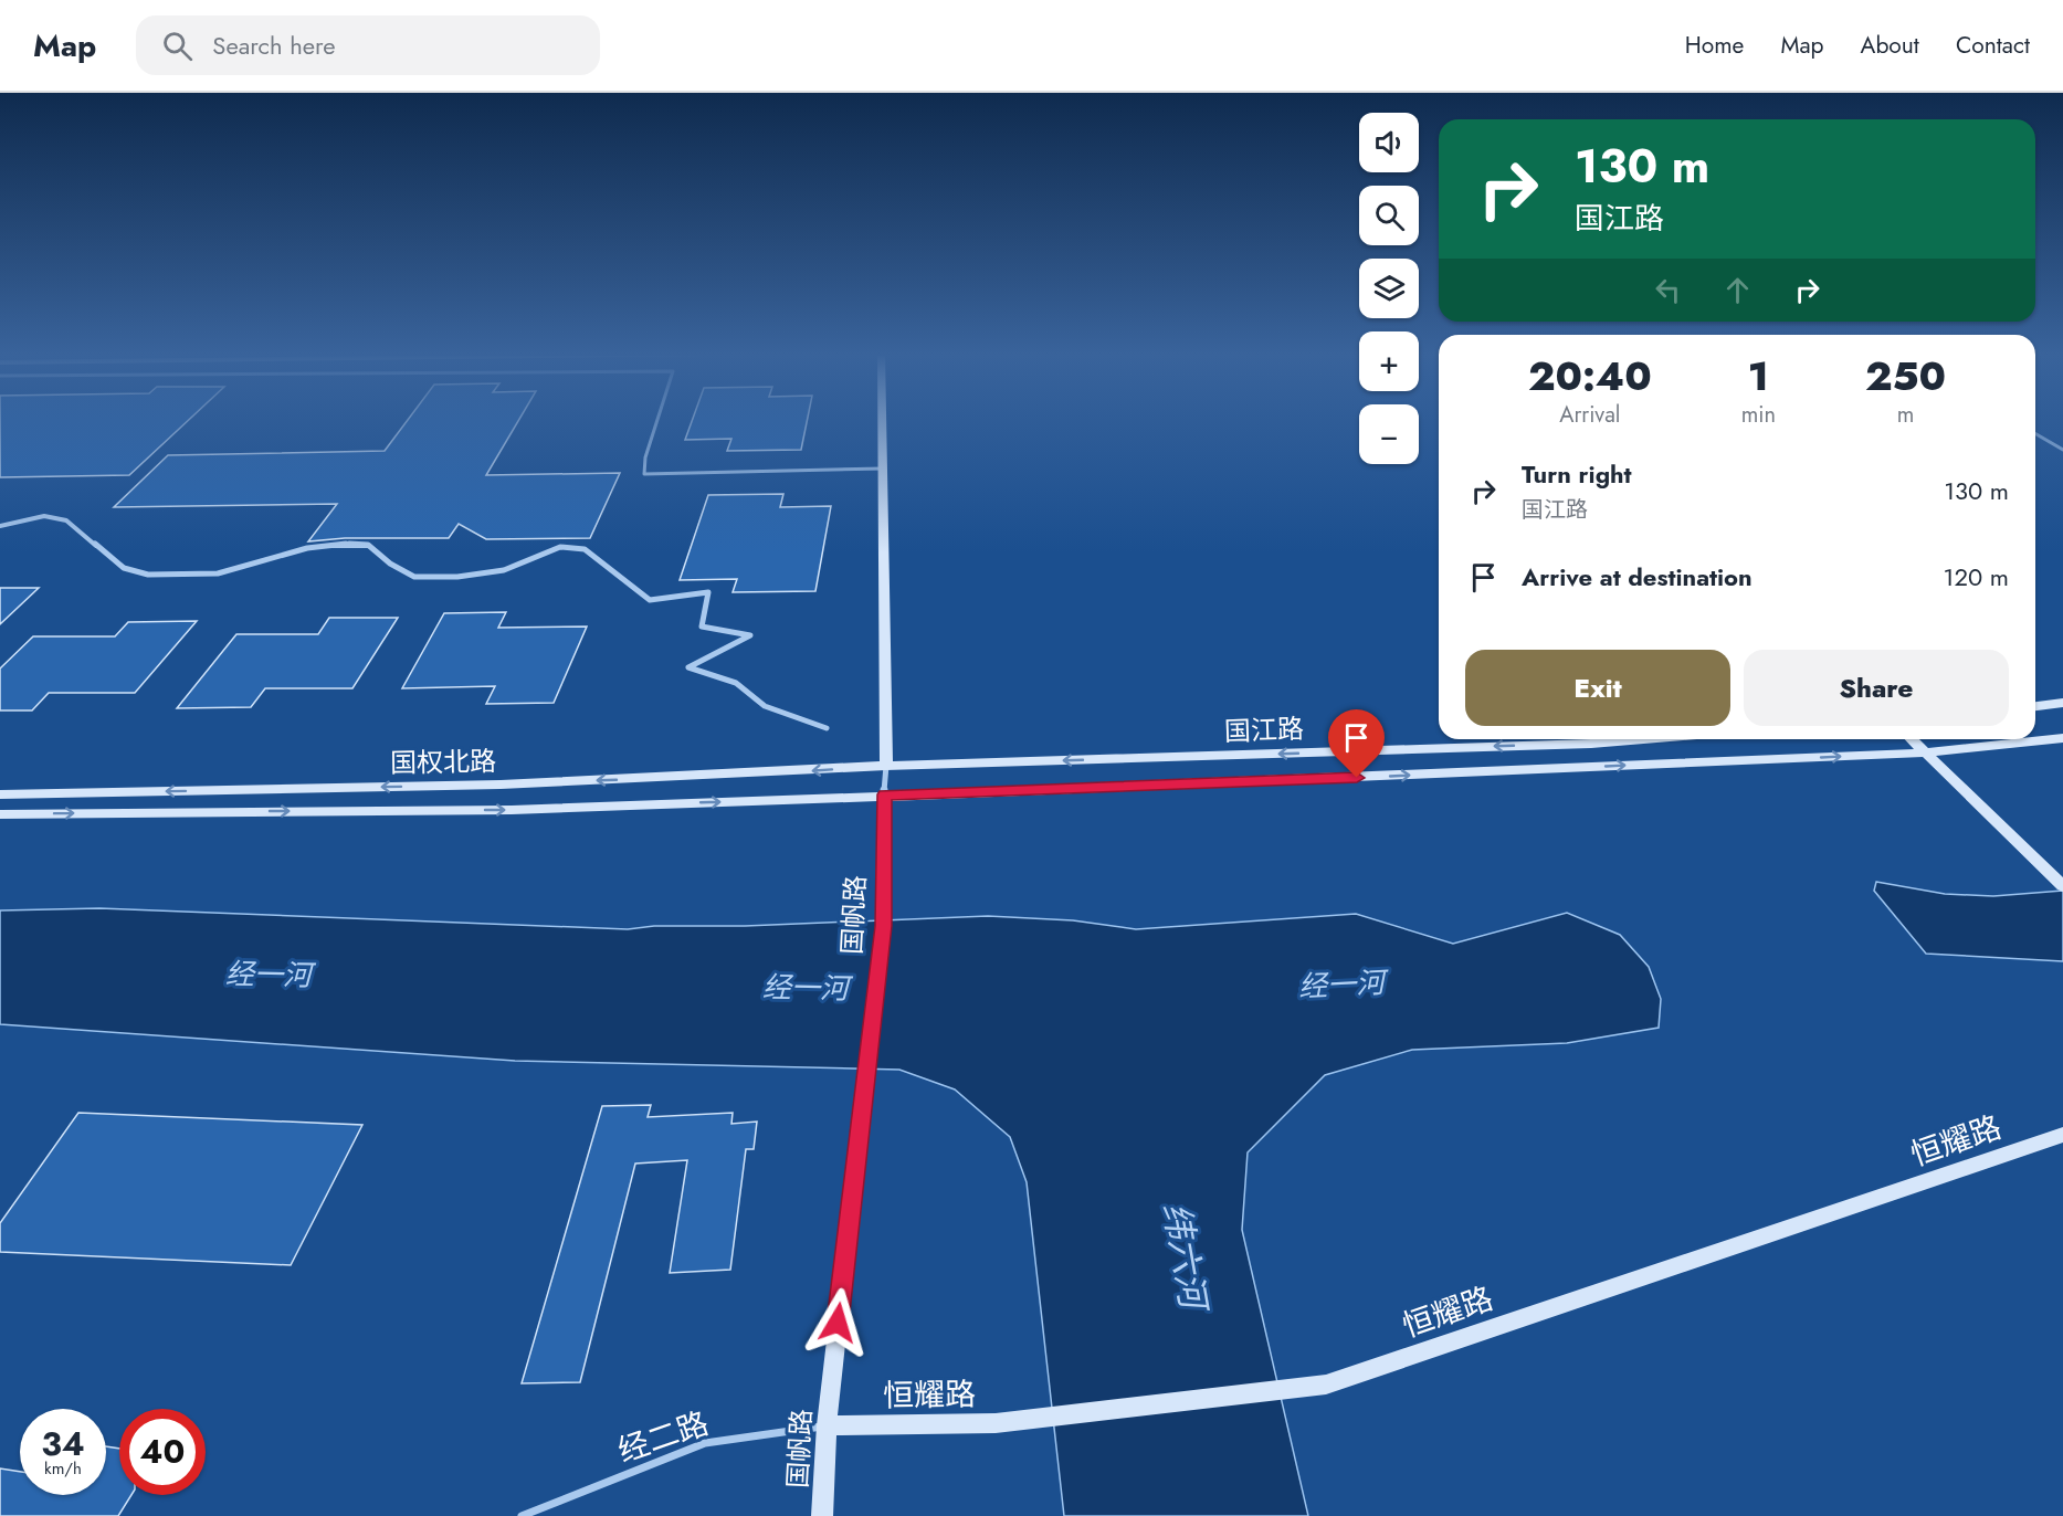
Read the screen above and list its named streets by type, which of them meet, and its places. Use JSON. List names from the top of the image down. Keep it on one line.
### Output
{"streets":{"street":["国江路","国权北路","国帆路","恒耀路"],"lane":["经二路"]},"crossings":[["国江路","国权北路"],["国江路","国帆路"],["国权北路","国帆路"],["国帆路","恒耀路"],["国帆路","经二路"],["恒耀路","经二路"]],"water":["经一河","纬六河"],"page":{"header":"Map","search":"Search here","nav":["Home","Map","About","Contact"],"map_buttons":["+","−"],"turn":["130 m","国江路"],"eta":["20:40","Arrival","1","min","250","m"],"list":[{"name":"Turn right","note":"国江路","value":"130 m"},{"name":"Arrive at destination","value":"120 m"}],"buttons":["Exit","Share"],"speed":"34 km/h","limit":"40"}}
